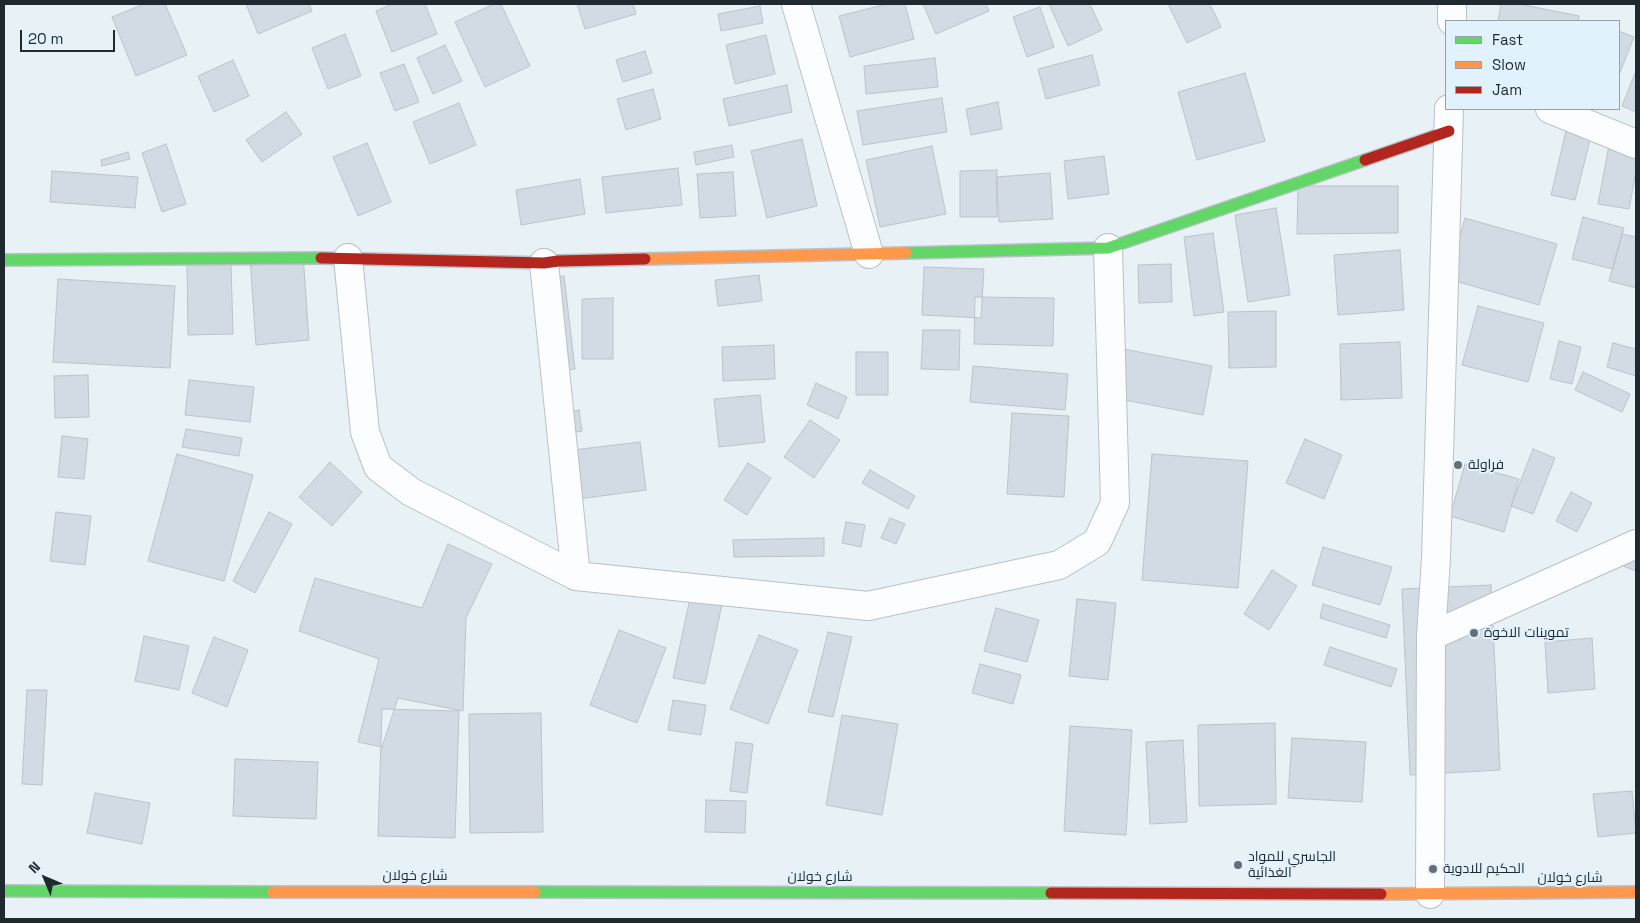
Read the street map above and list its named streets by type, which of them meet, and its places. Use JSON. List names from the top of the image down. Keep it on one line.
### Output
{"streets":{"main road":["شارع خولان"]},"places":["فراولة","تموينات الاخوة","الجاسري للمواد الغذائية","الحكيم للادوية"],"legend":["Fast","Slow","Jam"],"scale_bar":"20 m","north":"top left"}
